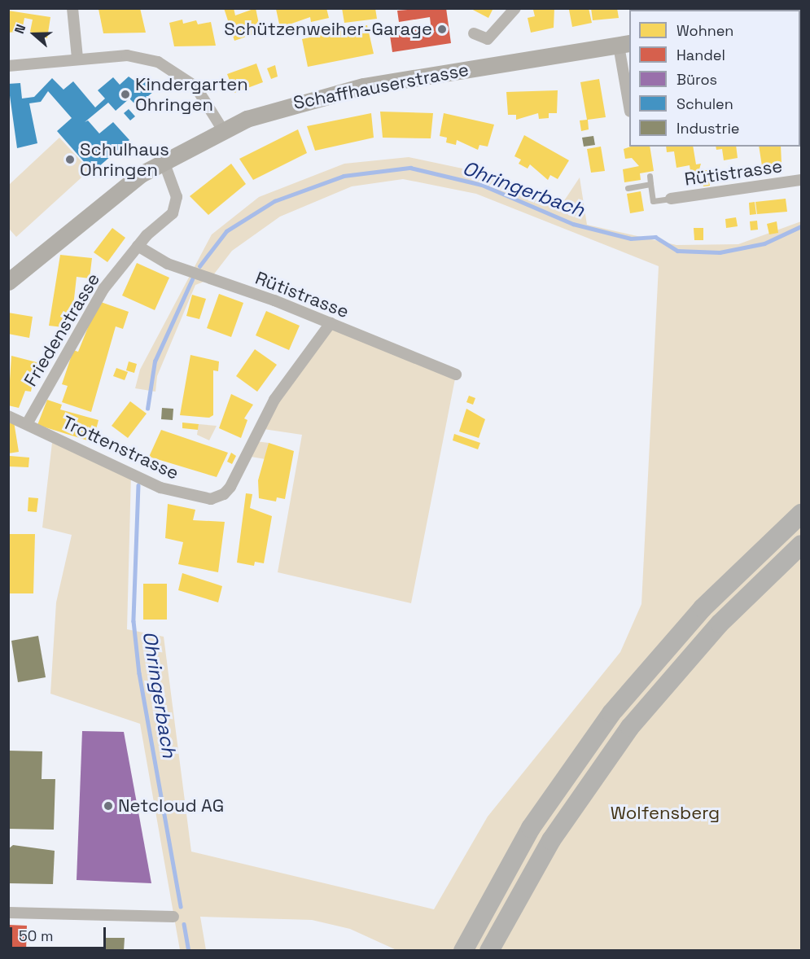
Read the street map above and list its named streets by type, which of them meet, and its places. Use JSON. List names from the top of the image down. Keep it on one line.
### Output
{"streets":{"main road":["Schaffhauserstrasse"],"street":["Rütistrasse","Friedenstrasse","Trottenstrasse"]},"crossings":[["Schaffhauserstrasse","Friedenstrasse"],["Rütistrasse","Friedenstrasse"],["Rütistrasse","Trottenstrasse"],["Friedenstrasse","Trottenstrasse"]],"water":["Ohringerbach"],"parks":["Wolfensberg"],"places":["Schützenweiher-Garage","Kindergarten Ohringen","Schulhaus Ohringen","Netcloud AG"],"legend":["Wohnen","Handel","Büros","Schulen","Industrie"],"scale_bar":"50 m","north":"left"}
